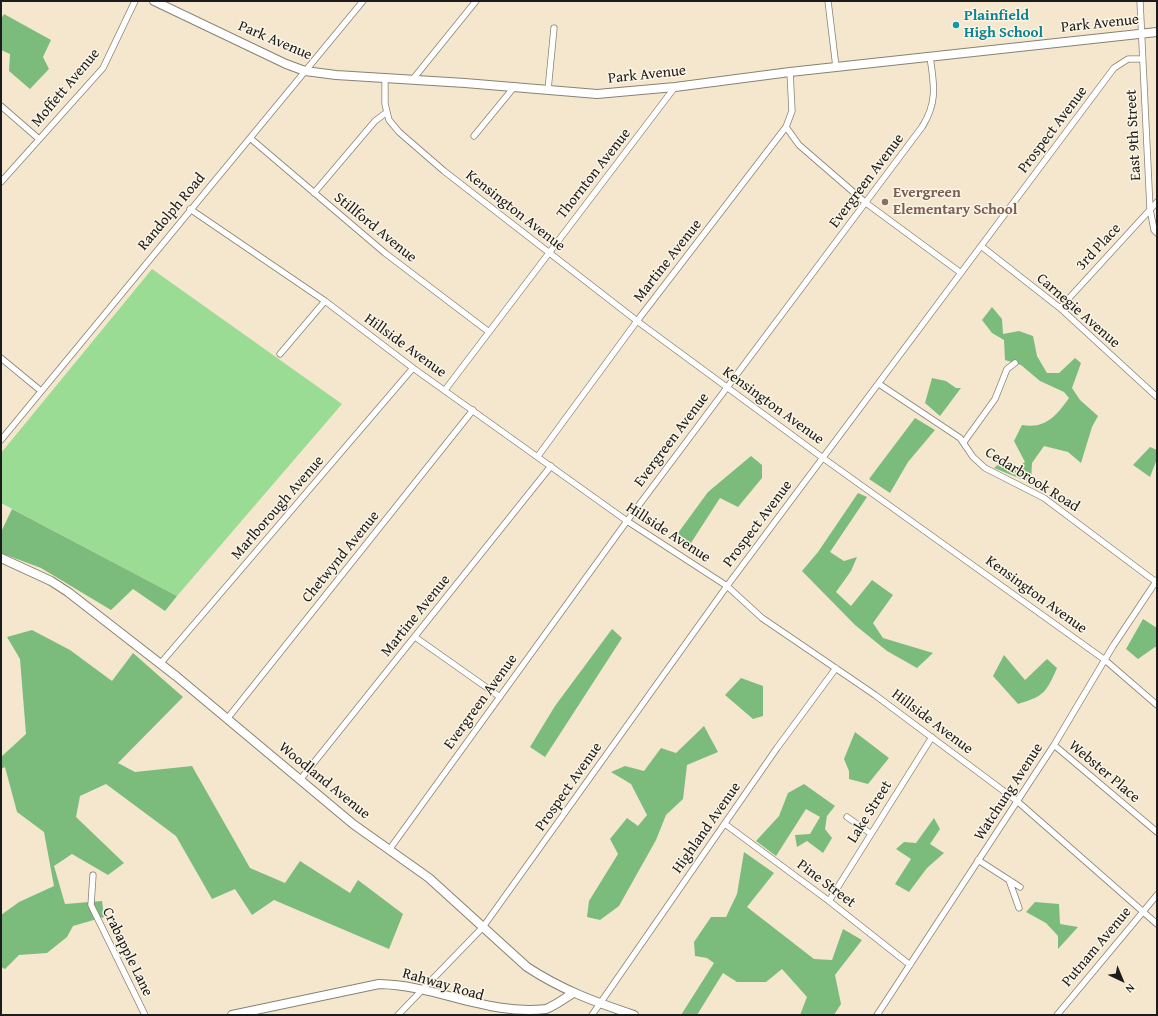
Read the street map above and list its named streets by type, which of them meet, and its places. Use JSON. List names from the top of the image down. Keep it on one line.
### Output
{"streets":{"street":["Park Avenue","Moffett Avenue","Prospect Avenue","East 9th Street","Thornton Avenue","Evergreen Avenue","Kensington Avenue","Randolph Road","Stillford Avenue","3rd Place","Martine Avenue","Carnegie Avenue","Hillside Avenue","Cedarbrook Road","Marlborough Avenue","Chetwynd Avenue","Webster Place","Woodland Avenue","Watchung Avenue","Lake Street","Highland Avenue","Pine Street","Putnam Avenue","Crabapple Lane","Rahway Road"]},"crossings":[["Park Avenue","East 9th Street"],["Park Avenue","Thornton Avenue"],["Park Avenue","Evergreen Avenue"],["Park Avenue","Randolph Road"],["Park Avenue","Martine Avenue"],["Prospect Avenue","East 9th Street"],["Prospect Avenue","Kensington Avenue"],["Prospect Avenue","Carnegie Avenue"],["Prospect Avenue","Hillside Avenue"],["Prospect Avenue","Cedarbrook Road"],["Prospect Avenue","Woodland Avenue"],["Prospect Avenue","Rahway Road"],["East 9th Street","3rd Place"],["Thornton Avenue","Kensington Avenue"],["Thornton Avenue","Stillford Avenue"],["Thornton Avenue","Hillside Avenue"],["Evergreen Avenue","Kensington Avenue"],["Evergreen Avenue","Hillside Avenue"],["Evergreen Avenue","Woodland Avenue"],["Kensington Avenue","Martine Avenue"],["Kensington Avenue","Watchung Avenue"],["Randolph Road","Stillford Avenue"],["Randolph Road","Hillside Avenue"],["3rd Place","Carnegie Avenue"],["Martine Avenue","Hillside Avenue"],["Martine Avenue","Woodland Avenue"],["Hillside Avenue","Marlborough Avenue"],["Hillside Avenue","Chetwynd Avenue"],["Hillside Avenue","Watchung Avenue"],["Hillside Avenue","Lake Street"],["Hillside Avenue","Highland Avenue"],["Hillside Avenue","Putnam Avenue"],["Cedarbrook Road","Watchung Avenue"],["Marlborough Avenue","Woodland Avenue"],["Chetwynd Avenue","Woodland Avenue"],["Webster Place","Watchung Avenue"],["Woodland Avenue","Highland Avenue"],["Woodland Avenue","Rahway Road"],["Watchung Avenue","Pine Street"],["Lake Street","Pine Street"],["Highland Avenue","Pine Street"]],"places":["Plainfield High School","Evergreen Elementary School"],"north":"bottom right"}
